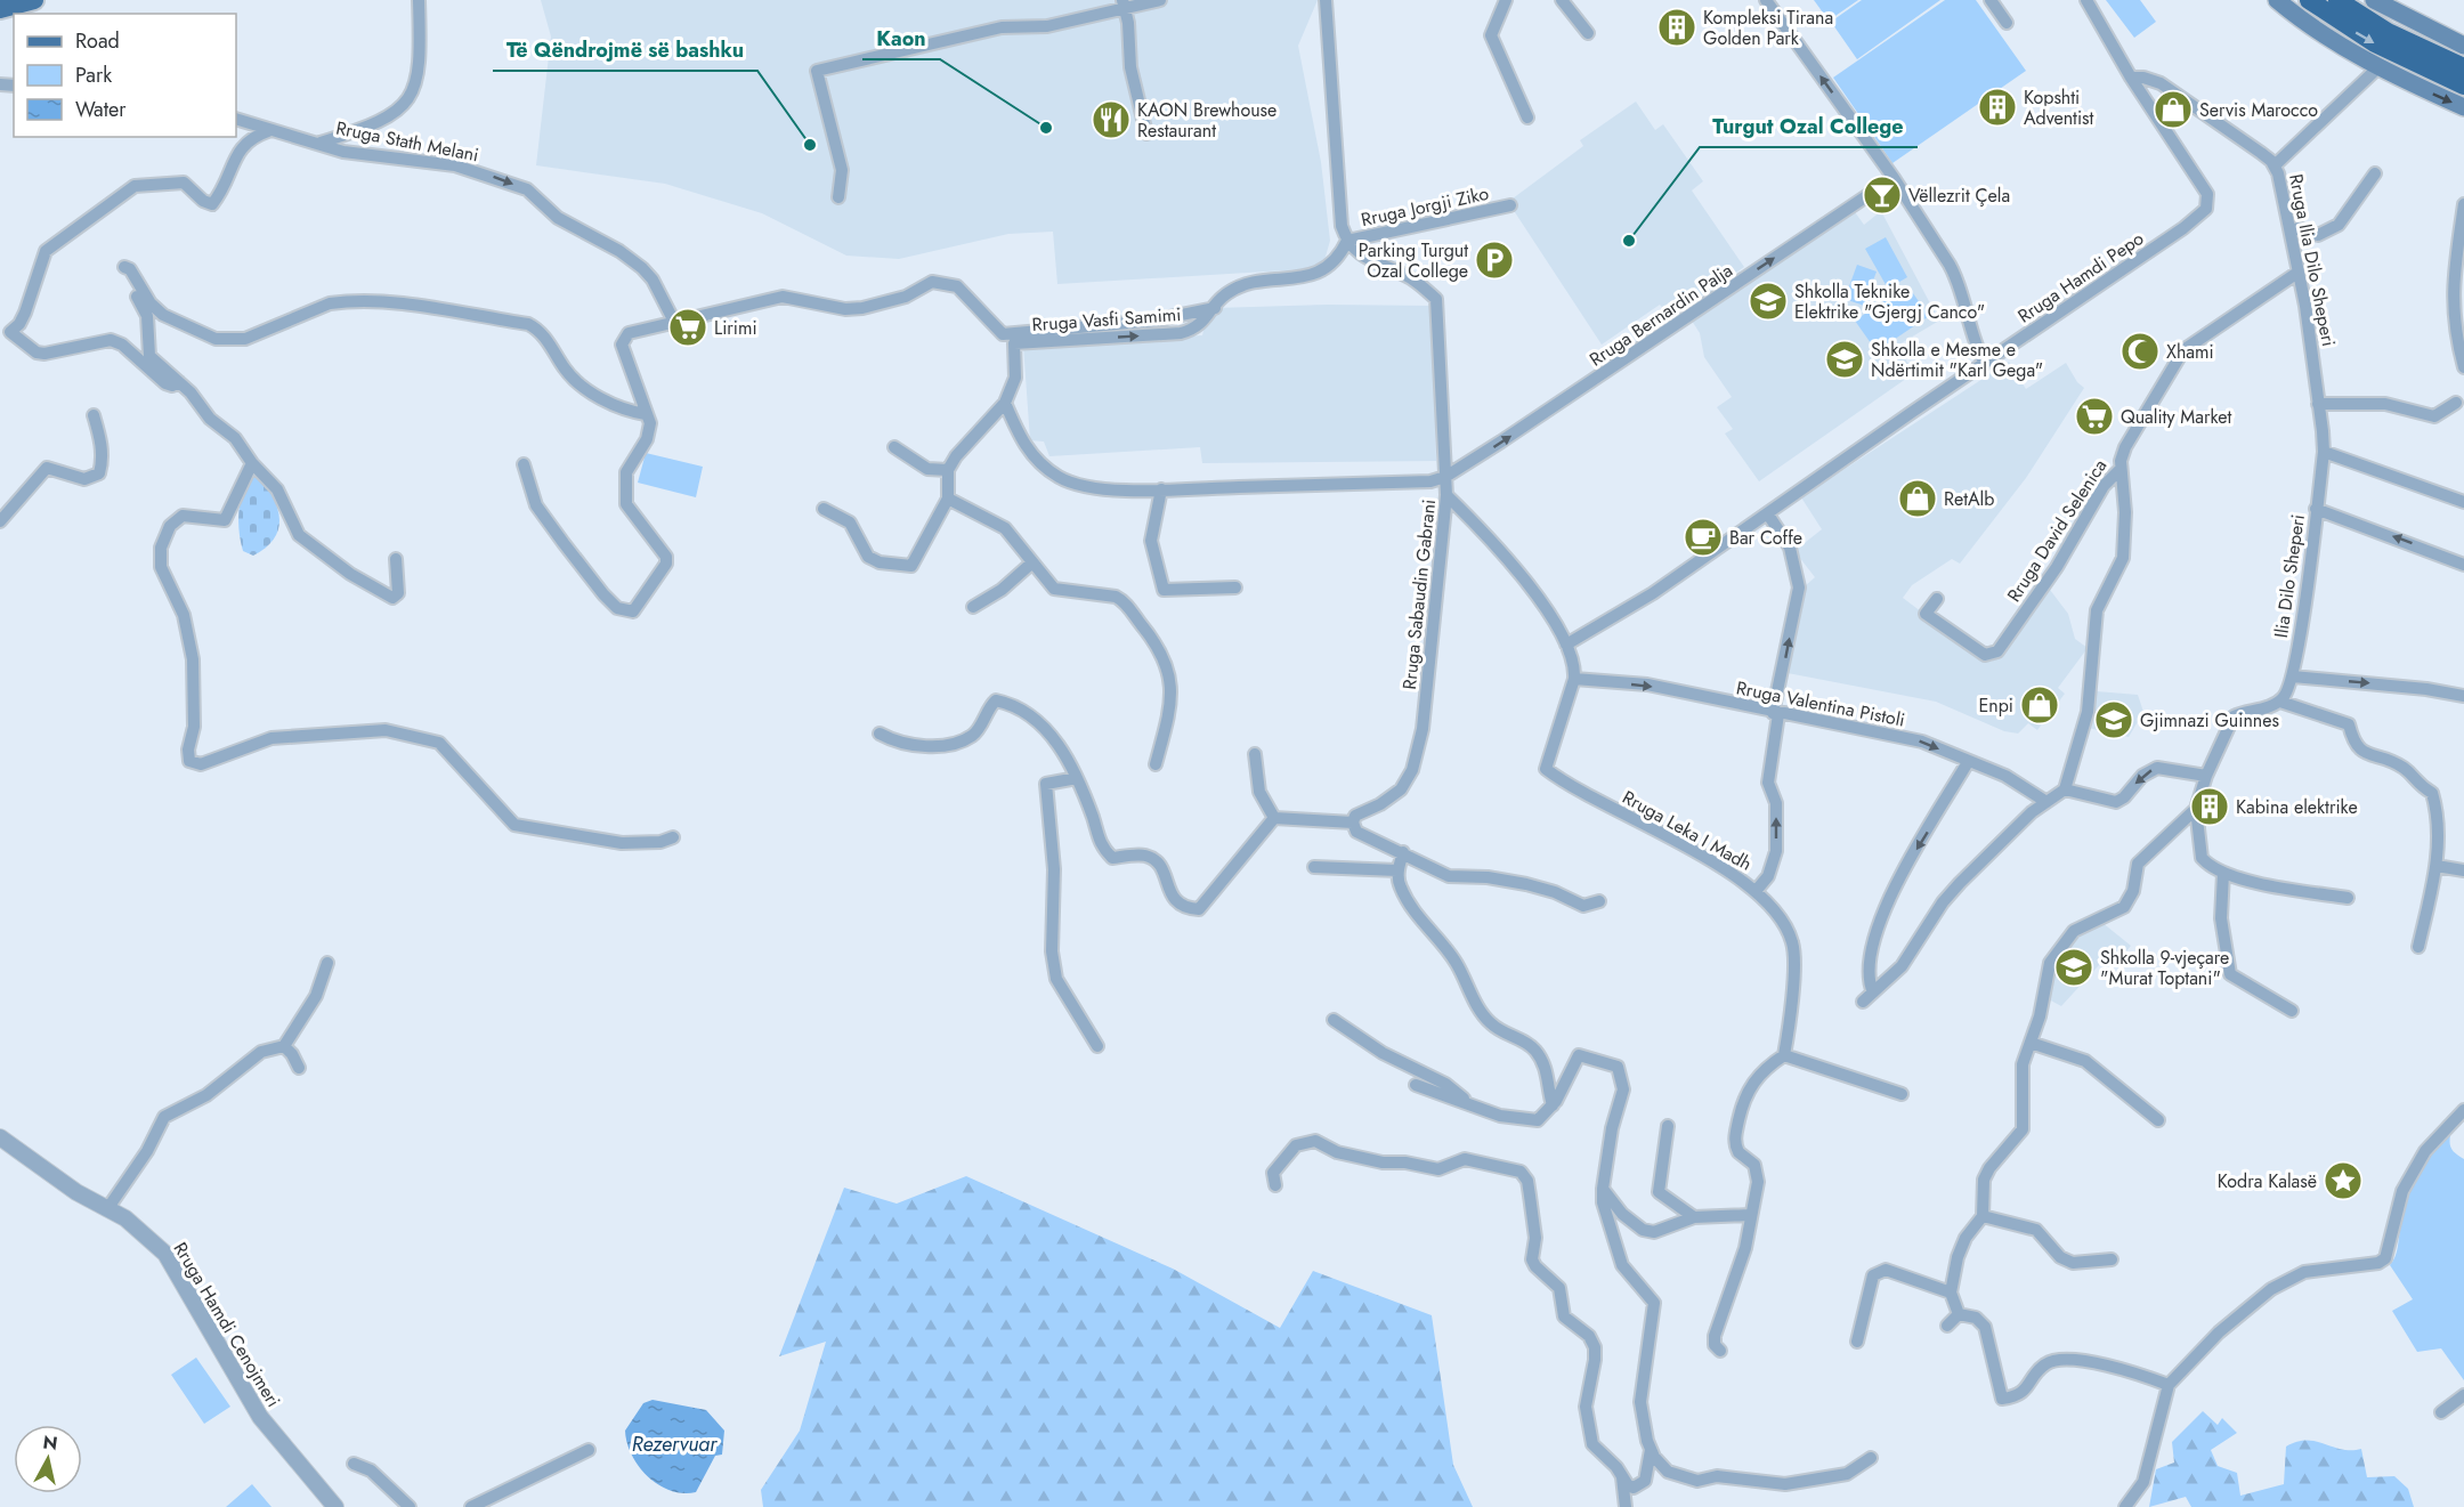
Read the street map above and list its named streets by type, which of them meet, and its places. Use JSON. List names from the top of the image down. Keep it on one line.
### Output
{"streets":{"street":["Rruga Stath Melani","Rruga Jorgji Ziko","Rruga Ilia Dilo Sheperi","Rruga Hamdi Pepo","Rruga Bernardin Palja","Rruga Vasfi Samimi","Rruga David Selenica","Ilia Dilo Sheperi","Rruga Sabaudin Gabrani","Rruga Valentina Pistoli","Rruga Leka I Madh","Rruga Hamdi Cenojmeri"]},"crossings":[["Rruga Jorgji Ziko","Rruga Sabaudin Gabrani"],["Rruga Ilia Dilo Sheperi","Rruga Hamdi Pepo"],["Rruga Ilia Dilo Sheperi","Rruga David Selenica"],["Rruga Ilia Dilo Sheperi","Ilia Dilo Sheperi"],["Rruga Bernardin Palja","Rruga Sabaudin Gabrani"],["Rruga Valentina Pistoli","Rruga Leka I Madh"]],"one_way":["Rruga Stath Melani","Rruga Bernardin Palja","Rruga Vasfi Samimi","Rruga Valentina Pistoli"],"water":["Rezervuar"],"places":{"building":["Kompleksi Tirana Golden Park","Kopshti Adventist","Kabina elektrike"],"shop":["Servis Marocco","RetAlb","Enpi"],"restaurant":["KAON Brewhouse Restaurant"],"other":["Kaon","Të Qëndrojmë së bashku","Turgut Ozal College"],"bar":["Vëllezrit Çela"],"parking":["Parking Turgut Ozal College"],"school or university":["Shkolla Teknike Elektrike \"Gjergj Canco\"","Shkolla e Mesme e Ndërtimit \"Karl Gega\"","Gjimnazi Guinnes","Shkolla 9-vjeçare \"Murat Toptani\""],"supermarket":["Lirimi","Quality Market"],"mosque":["Xhami"],"cafe":["Bar Coffe"],"place":["Kodra Kalasë"]},"legend":["Road","Park","Water"],"north":"top"}
